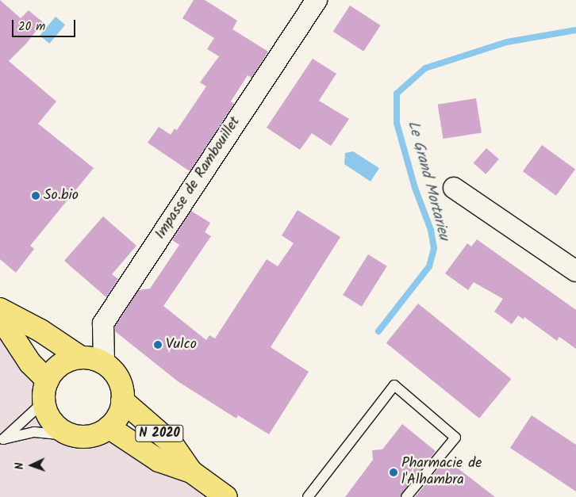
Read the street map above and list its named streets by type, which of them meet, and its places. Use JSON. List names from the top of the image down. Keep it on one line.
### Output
{"streets":{"main road":["N 2020"],"street":["Impasse de Rambouillet"]},"crossings":[["Impasse de Rambouillet","N 2020"]],"water":["Le Grand Mortarieu"],"places":["So.bio","Vulco","Pharmacie de l'Alhambra"],"scale_bar":"20 m","north":"left"}
